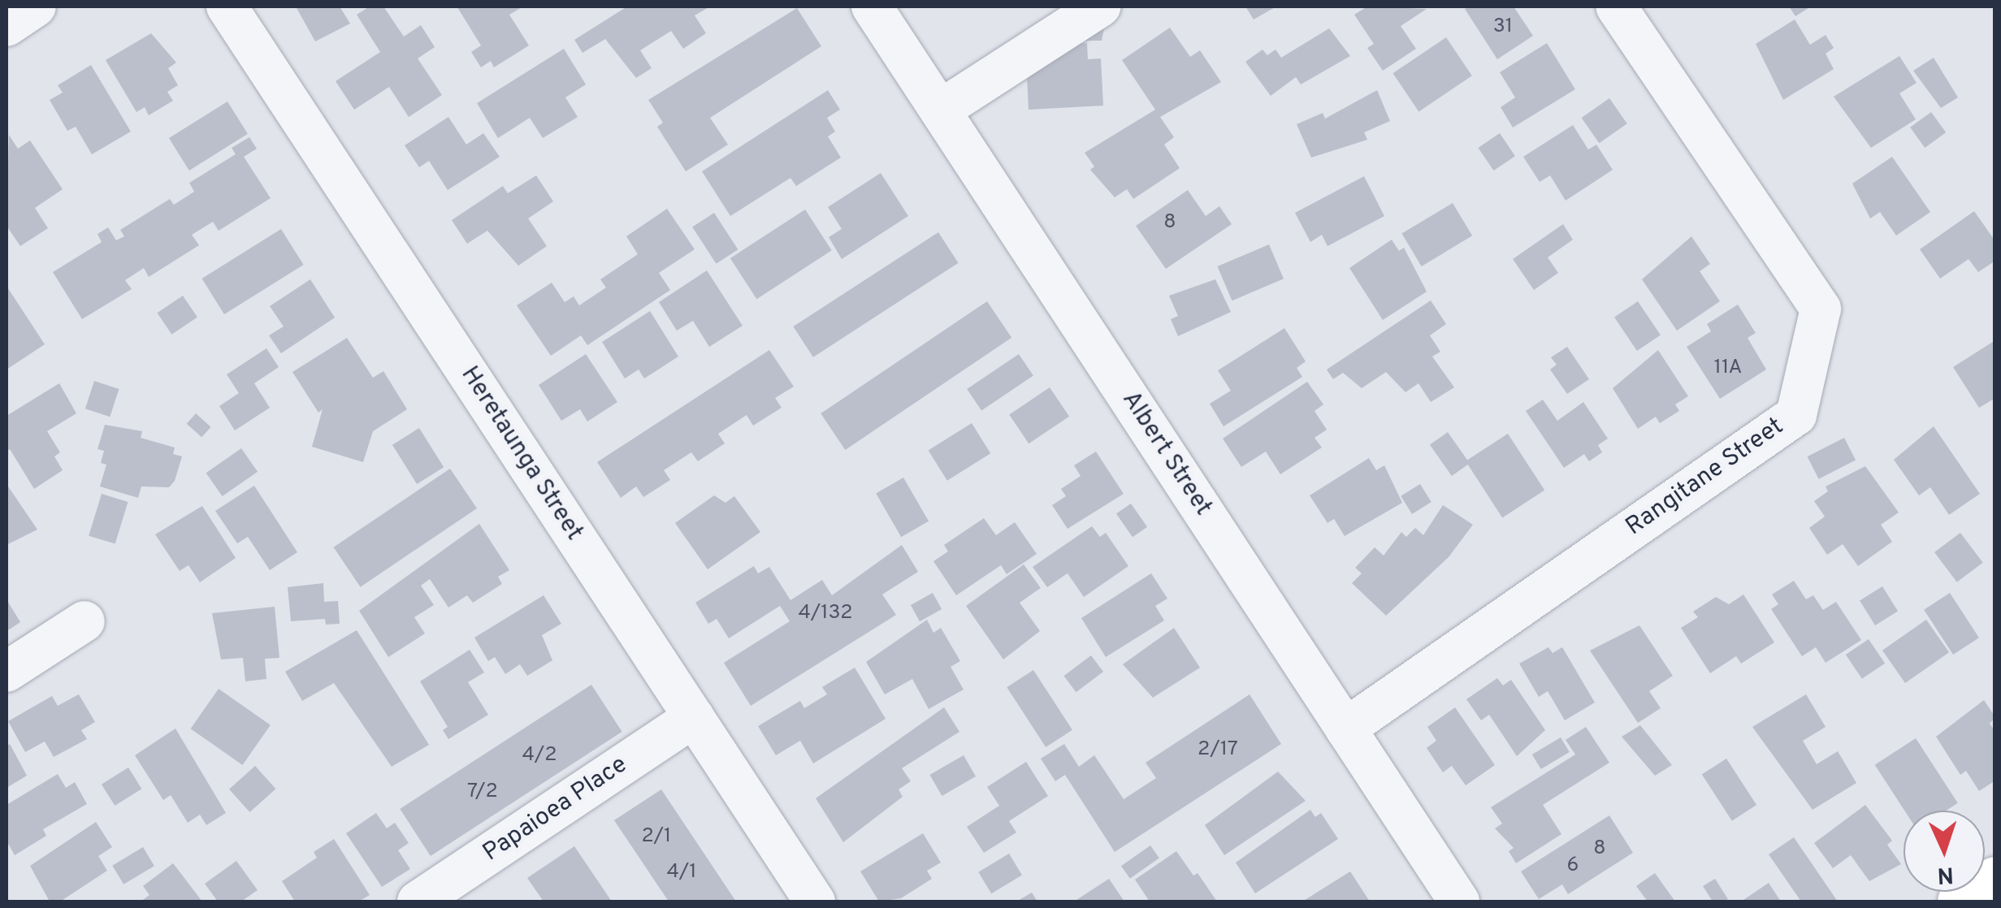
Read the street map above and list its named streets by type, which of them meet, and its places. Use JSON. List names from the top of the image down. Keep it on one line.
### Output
{"streets":{"street":["Heretaunga Street","Albert Street","Rangitane Street","Papaioea Place"]},"crossings":[["Heretaunga Street","Papaioea Place"],["Albert Street","Rangitane Street"]],"house_numbers":["31","8","11A","4/132","2/17","4/2","7/2","2/1","8","6","4/1"],"north":"bottom"}
